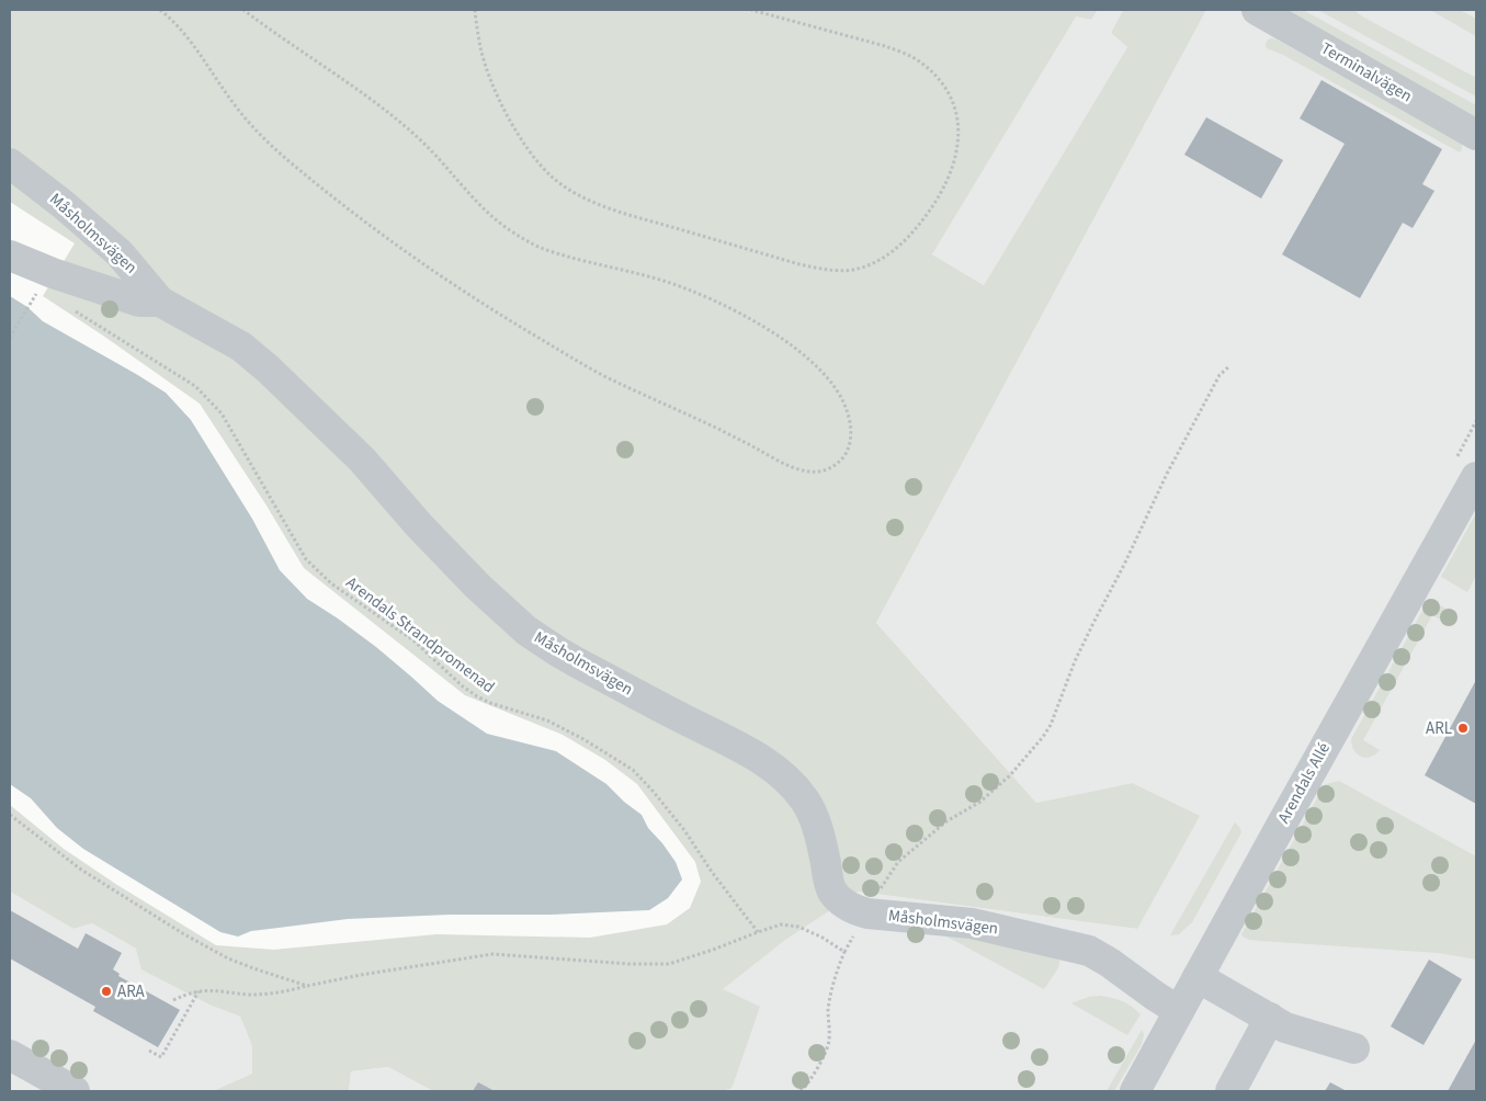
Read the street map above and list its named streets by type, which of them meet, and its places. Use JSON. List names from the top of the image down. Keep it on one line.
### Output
{"streets":{"street":["Terminalvägen","Måsholmsvägen","Arendals Allé"],"path":["Arendals Strandpromenad"]},"crossings":[["Måsholmsvägen","Arendals Allé"]],"places":["ARL","ARA"]}
